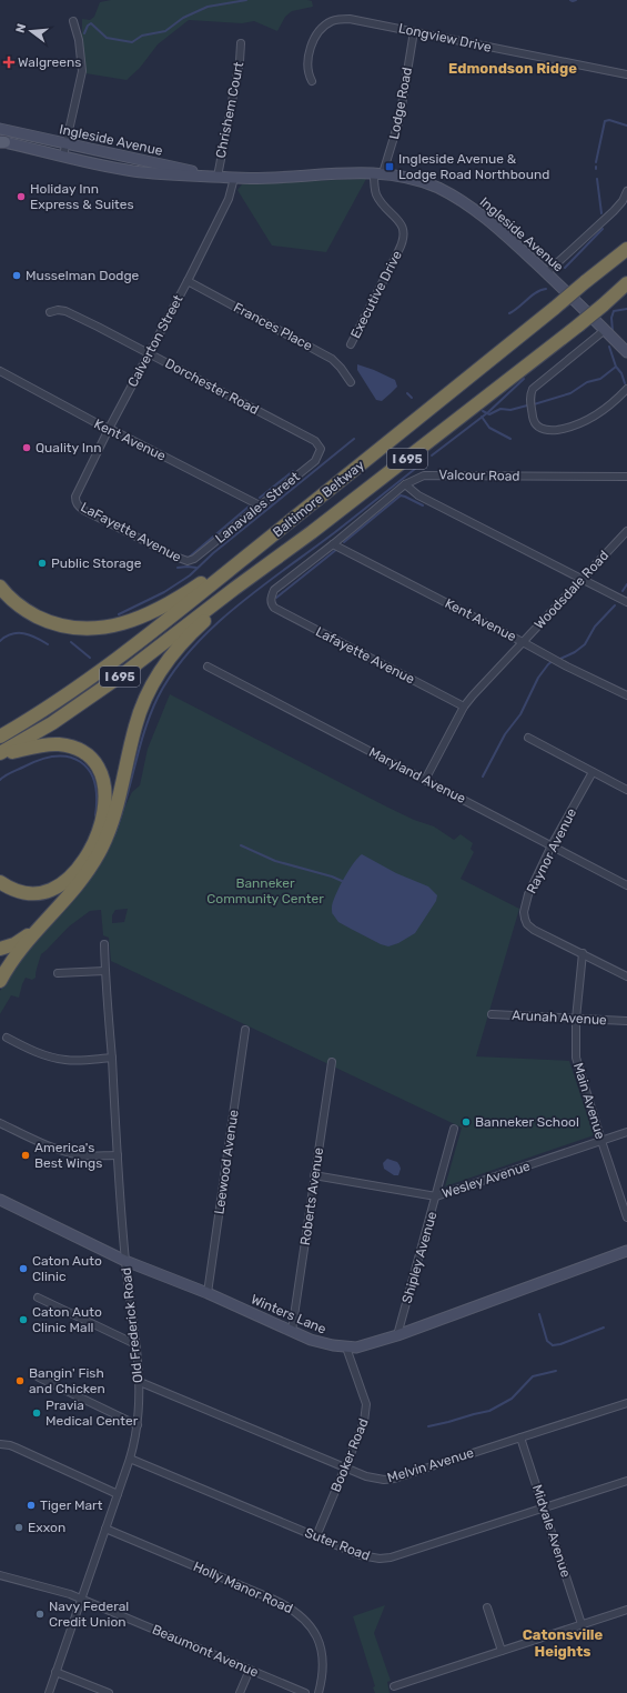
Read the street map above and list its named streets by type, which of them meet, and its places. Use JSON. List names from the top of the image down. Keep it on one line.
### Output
{"streets":{"highway":["I 695","Baltimore Beltway"],"main road":["Ingleside Avenue","Winters Lane"],"street":["Longview Drive","Lodge Road","Chrishem Court","Executive Drive","Frances Place","Calverton Street","Dorchester Road","Kent Avenue","Valcour Road","Lanavales Street","LaFayette Avenue","Woodsdale Road","Lafayette Avenue","Maryland Avenue","Raynor Avenue","Arunah Avenue","Main Avenue","Leewood Avenue","Wesley Avenue","Roberts Avenue","Shipley Avenue","Old Frederick Road","Booker Road","Melvin Avenue","Midvale Avenue","Suter Road","Holly Manor Road","Beaumont Avenue"]},"crossings":[["Longview Drive","Lodge Road"],["Lodge Road","Ingleside Avenue"],["Lodge Road","Executive Drive"],["Chrishem Court","Ingleside Avenue"],["Ingleside Avenue","Executive Drive"],["Ingleside Avenue","Calverton Street"],["Frances Place","Calverton Street"],["Calverton Street","Dorchester Road"],["Calverton Street","Kent Avenue"],["Calverton Street","LaFayette Avenue"],["Dorchester Road","Lanavales Street"],["Kent Avenue","Valcour Road"],["Kent Avenue","Lanavales Street"],["Kent Avenue","Woodsdale Road"],["Valcour Road","Lafayette Avenue"],["Lanavales Street","LaFayette Avenue"],["Woodsdale Road","Lafayette Avenue"],["Woodsdale Road","Maryland Avenue"],["Maryland Avenue","Raynor Avenue"],["Raynor Avenue","Main Avenue"],["Arunah Avenue","Main Avenue"],["Main Avenue","Wesley Avenue"],["Leewood Avenue","Winters Lane"],["Wesley Avenue","Roberts Avenue"],["Wesley Avenue","Shipley Avenue"],["Roberts Avenue","Winters Lane"],["Shipley Avenue","Winters Lane"],["Winters Lane","Old Frederick Road"],["Winters Lane","Booker Road"],["Old Frederick Road","Melvin Avenue"],["Old Frederick Road","Suter Road"],["Old Frederick Road","Holly Manor Road"],["Old Frederick Road","Beaumont Avenue"],["Booker Road","Melvin Avenue"],["Booker Road","Suter Road"],["Melvin Avenue","Midvale Avenue"],["Midvale Avenue","Suter Road"]],"districts":["Edmondson Ridge","Catonsville Heights"],"parks":["Banneker Community Center"],"places":{"health":["Walgreens"],"transit":["Ingleside Avenue & Lodge Road Northbound"],"other":["Holiday Inn Express & Suites","Musselman Dodge","Quality Inn","Public Storage","Banneker School","America's Best Wings","Caton Auto Clinic","Caton Auto Clinic Mall","Bangin' Fish and Chicken","Pravia Medical Center","Tiger Mart","Exxon","Navy Federal Credit Union"]},"north":"left"}
